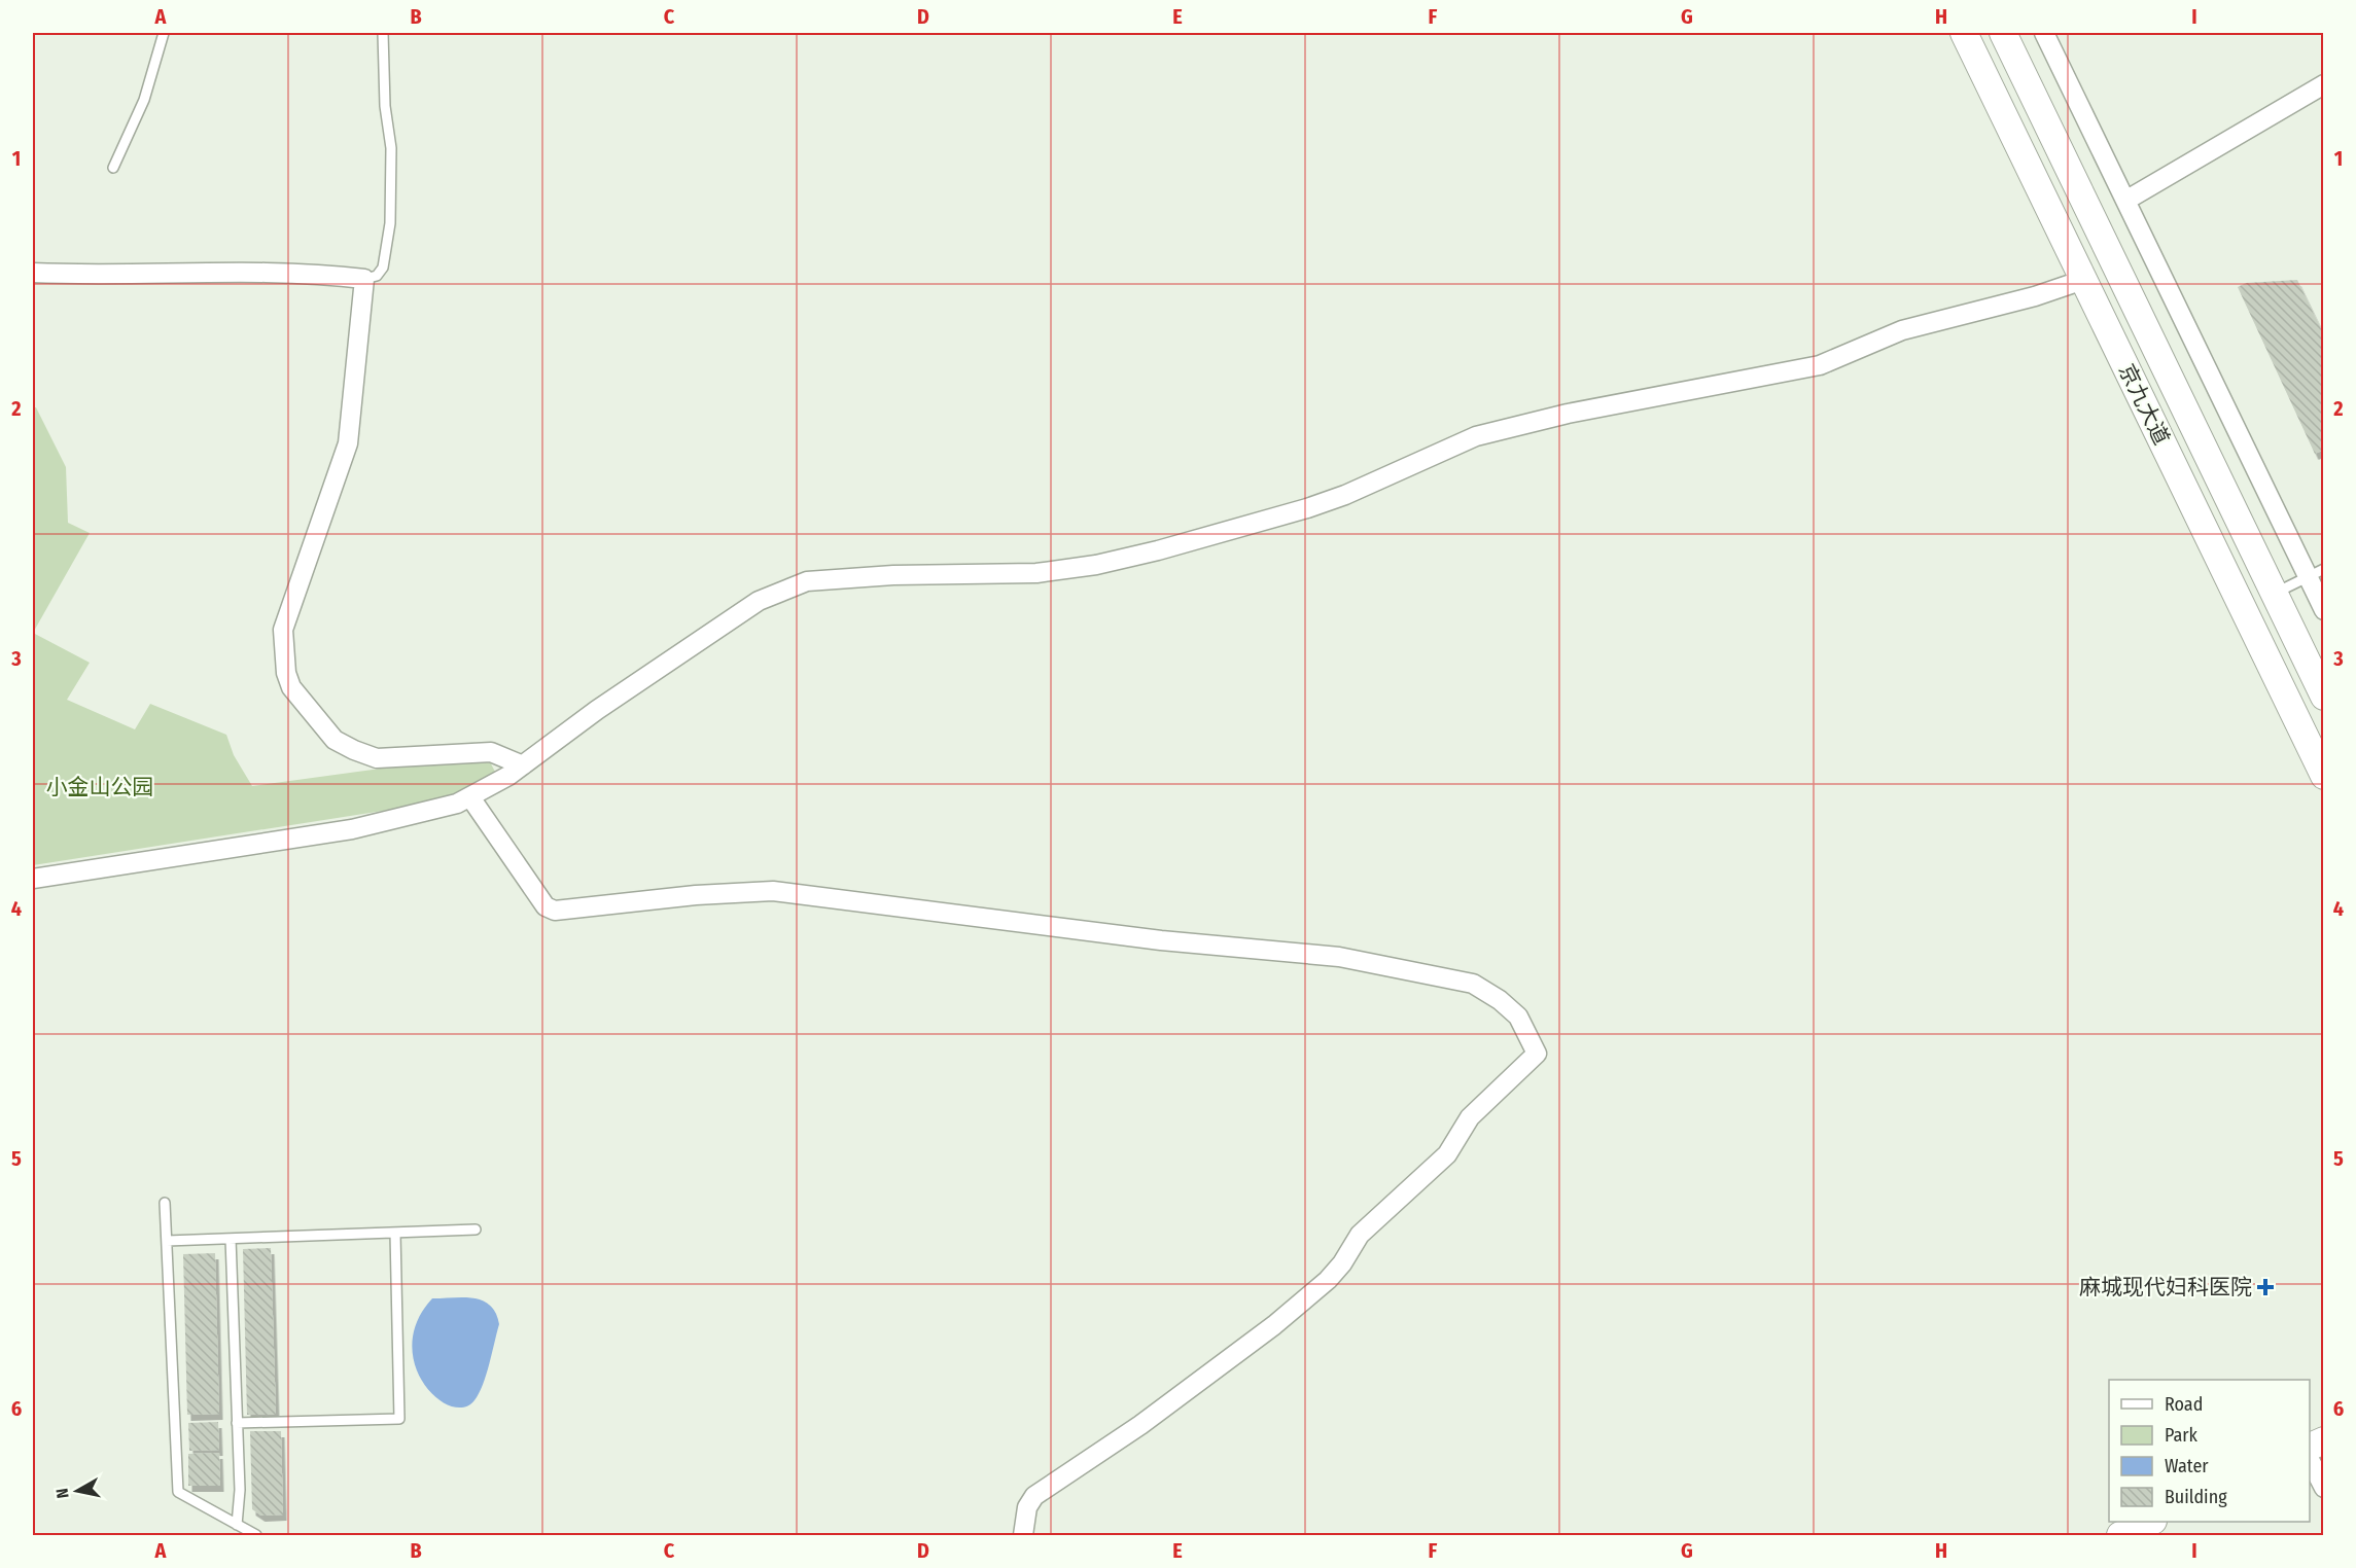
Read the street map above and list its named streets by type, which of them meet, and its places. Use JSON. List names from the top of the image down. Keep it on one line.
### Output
{"streets":{"street":["京九大道"]},"parks":["小金山公园"],"places":{"health":["麻城现代妇科医院"]},"legend":["Road","Park","Water","Building"],"north":"left","grid":{"columns":["A","B","C","D","E","F","G","H","I"],"rows":["1","2","3","4","5","6"]}}
